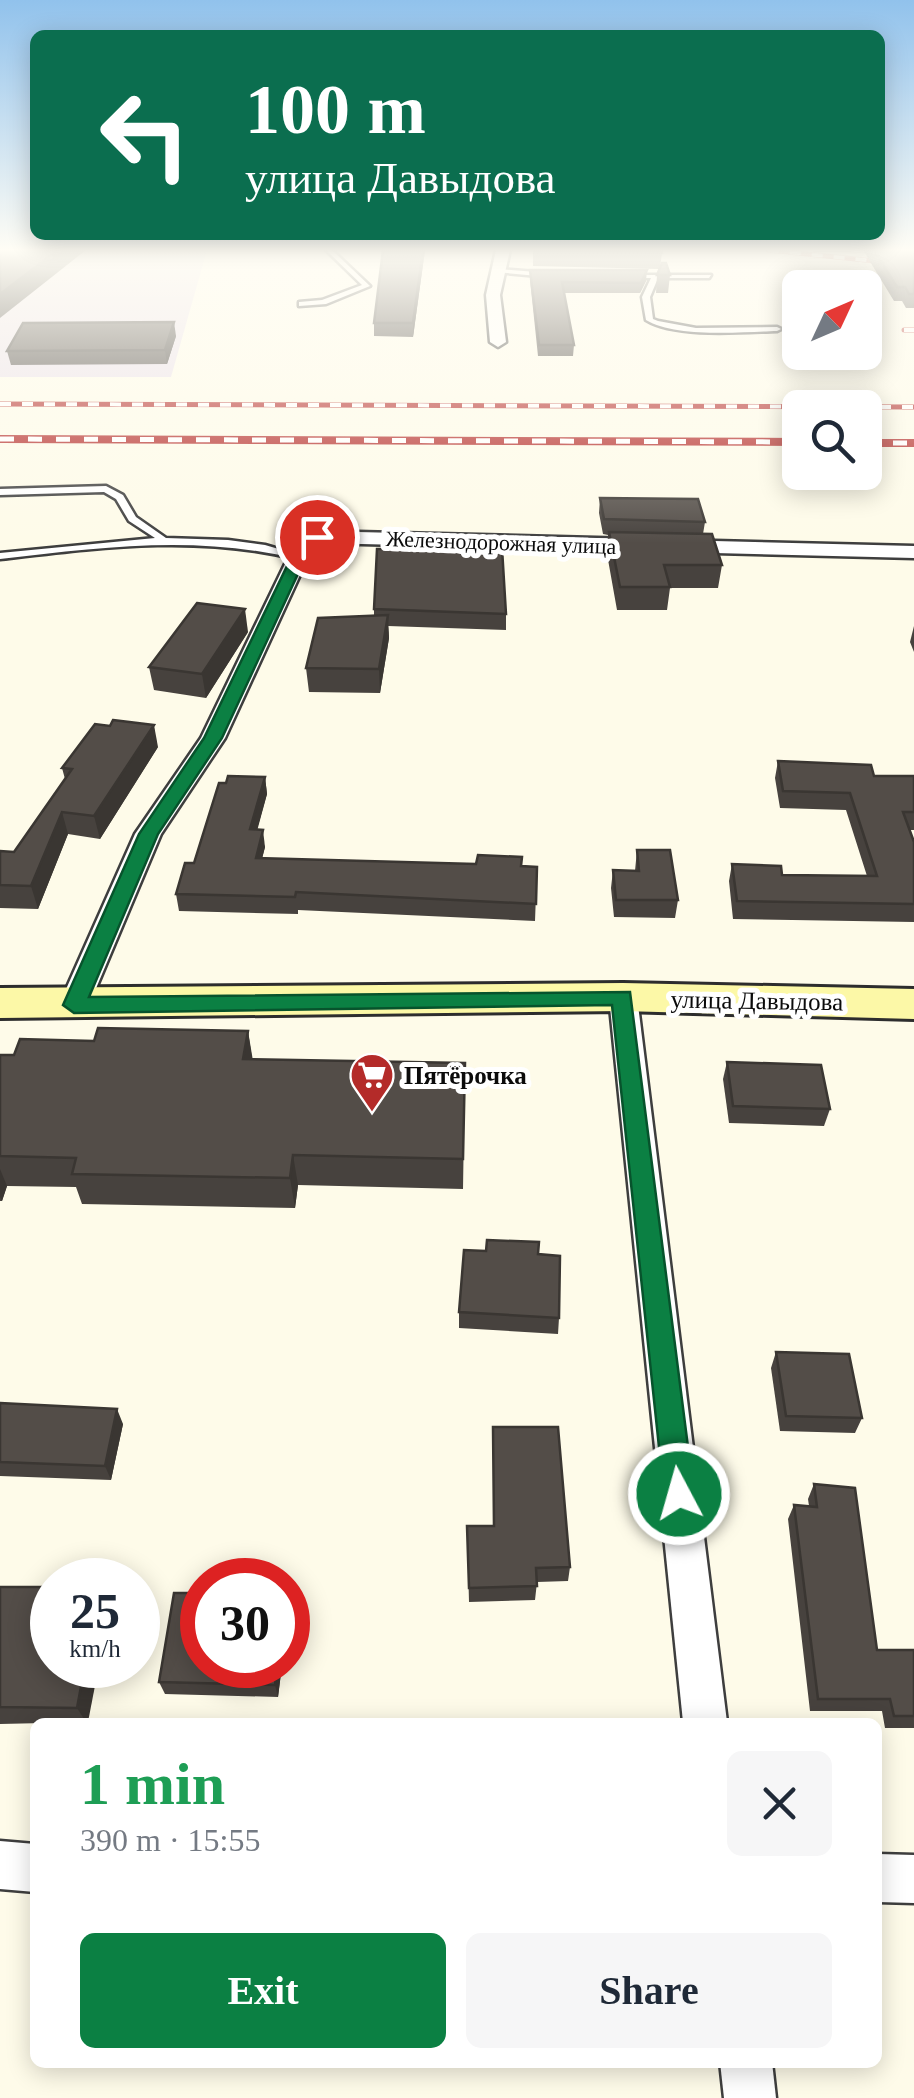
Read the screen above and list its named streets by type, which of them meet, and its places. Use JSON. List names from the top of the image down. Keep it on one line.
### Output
{"streets":{"main road":["улица Давыдова"],"street":["Железнодорожная улица"]},"places":{"supermarket":["Пятёрочка"]},"north":"top right","page":{"turn":["100 m","улица Давыдова"],"speed":"25 km/h","limit":"30","heading":["1 min","390 m · 15:55"],"buttons":["Exit","Share"]}}
